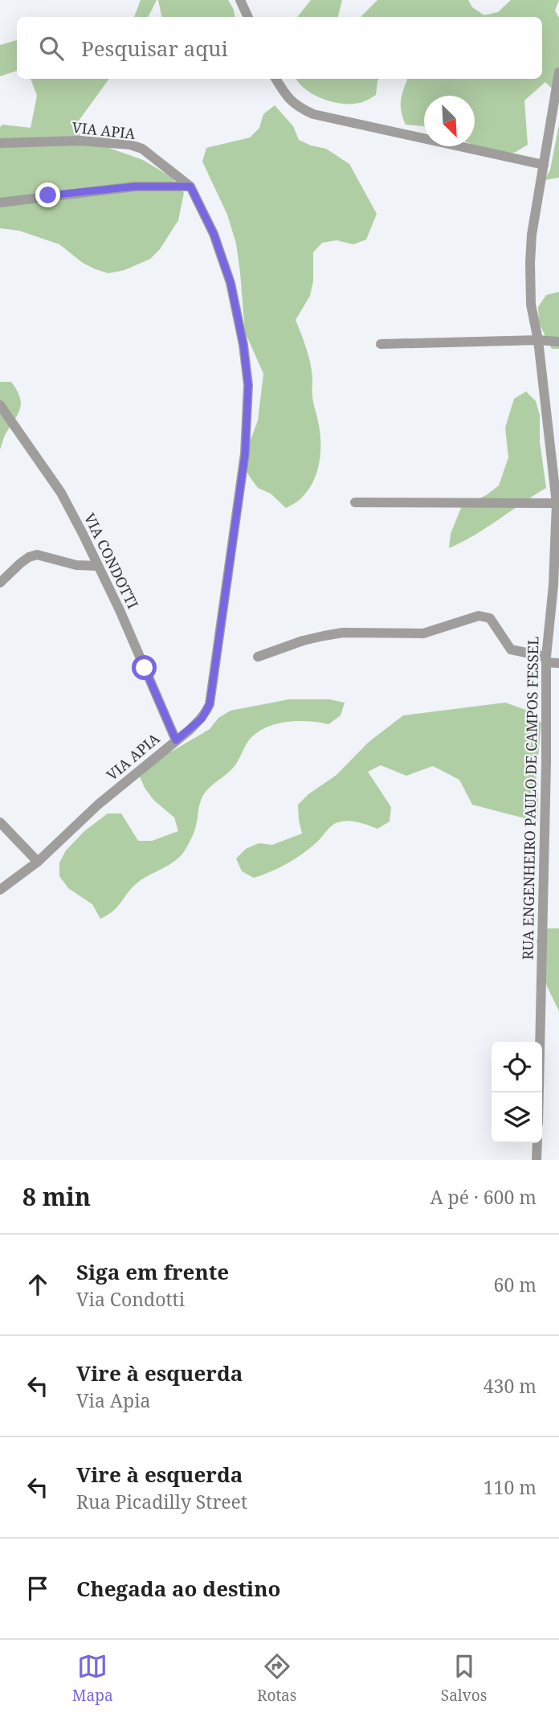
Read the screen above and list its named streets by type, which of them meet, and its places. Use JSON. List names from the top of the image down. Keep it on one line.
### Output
{"streets":{"street":["VIA APIA","VIA CONDOTTI","RUA ENGENHEIRO PAULO DE CAMPOS FESSEL"]},"crossings":[["VIA APIA","VIA CONDOTTI"]],"north":"bottom right","page":{"search":"Pesquisar aqui","heading":["8 min","A pé · 600 m"],"list":[["Siga em frente","Via Condotti","60 m"],["Vire à esquerda","Via Apia","430 m"],["Vire à esquerda","Rua Picadilly Street","110 m"],"Chegada ao destino"],"nav":["Mapa","Rotas","Salvos"]}}
